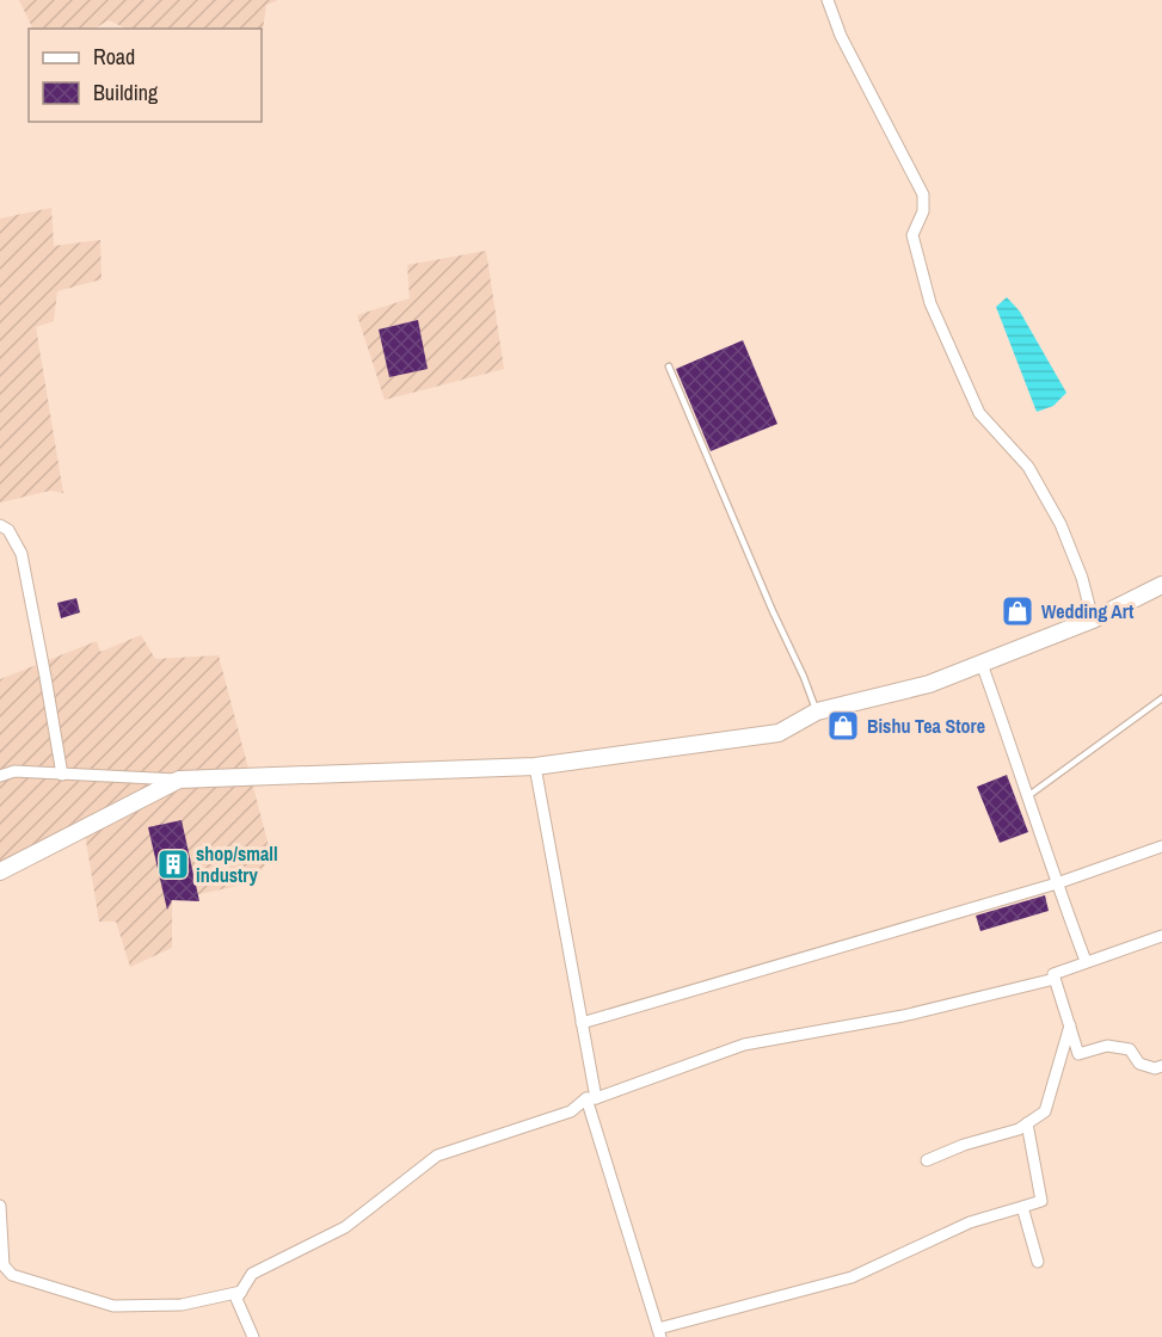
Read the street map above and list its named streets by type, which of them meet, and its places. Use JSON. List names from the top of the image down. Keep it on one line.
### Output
{"places":{"shop":["Wedding Art","Bishu Tea Store"],"building":["shop/small industry"]},"legend":["Road","Building"]}
